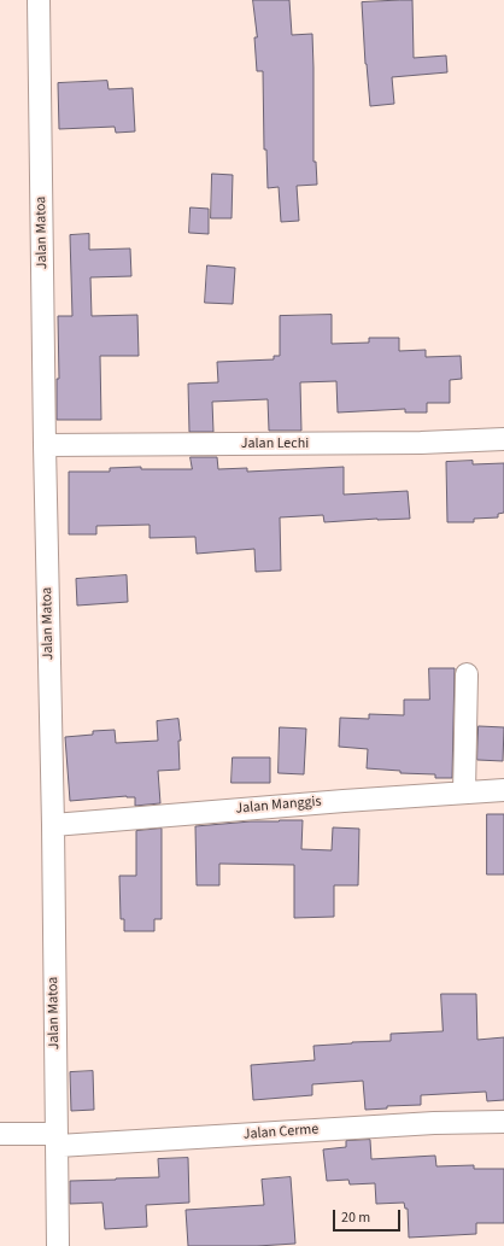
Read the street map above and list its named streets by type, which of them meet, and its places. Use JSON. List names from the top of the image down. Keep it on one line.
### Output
{"streets":{"street":["Jalan Matoa","Jalan Lechi","Jalan Manggis","Jalan Cerme"]},"crossings":[["Jalan Matoa","Jalan Lechi"],["Jalan Matoa","Jalan Manggis"],["Jalan Matoa","Jalan Cerme"]],"scale_bar":"20 m"}
